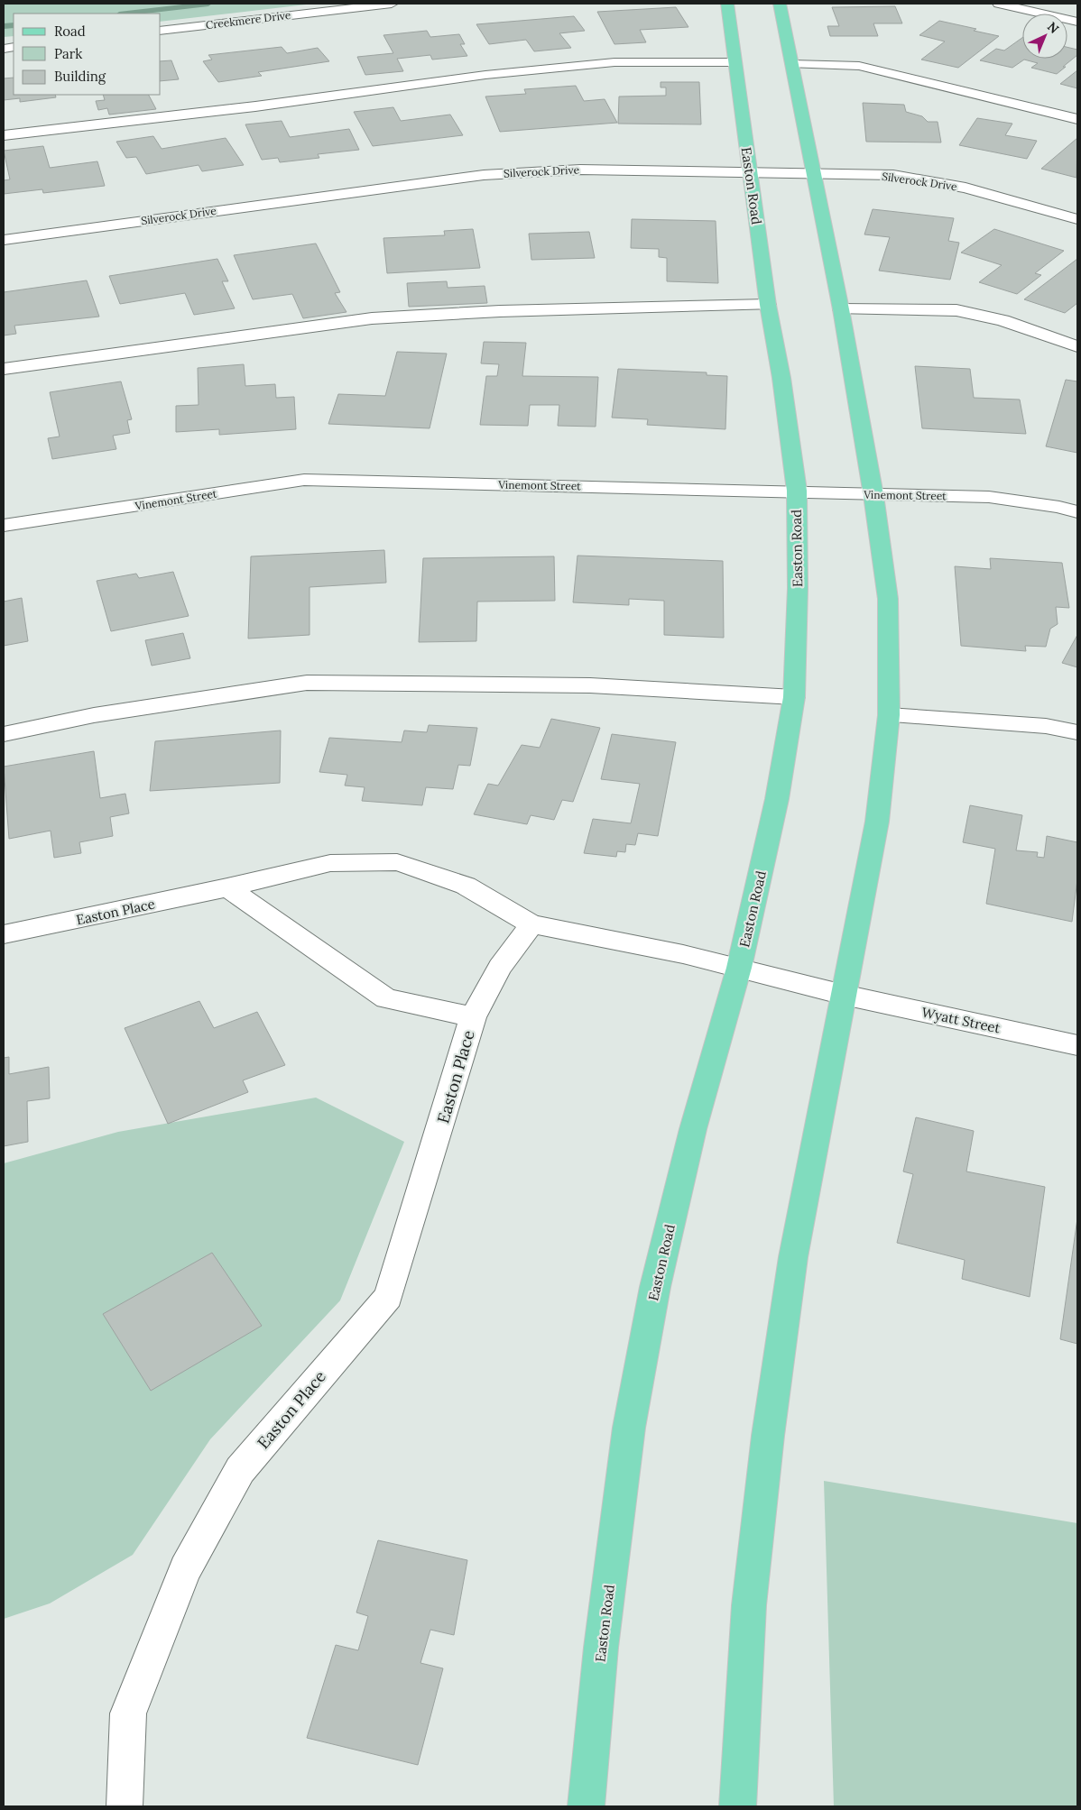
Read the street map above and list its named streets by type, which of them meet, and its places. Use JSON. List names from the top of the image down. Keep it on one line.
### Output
{"streets":{"main road":["Easton Road"],"street":["Creekmere Drive","Silverock Drive","Vinemont Street","Easton Place","Wyatt Street"]},"crossings":[["Silverock Drive","Easton Road"],["Easton Road","Vinemont Street"],["Easton Road","Easton Place"],["Easton Place","Wyatt Street"]],"legend":["Road","Park","Building"],"north":"top right"}
